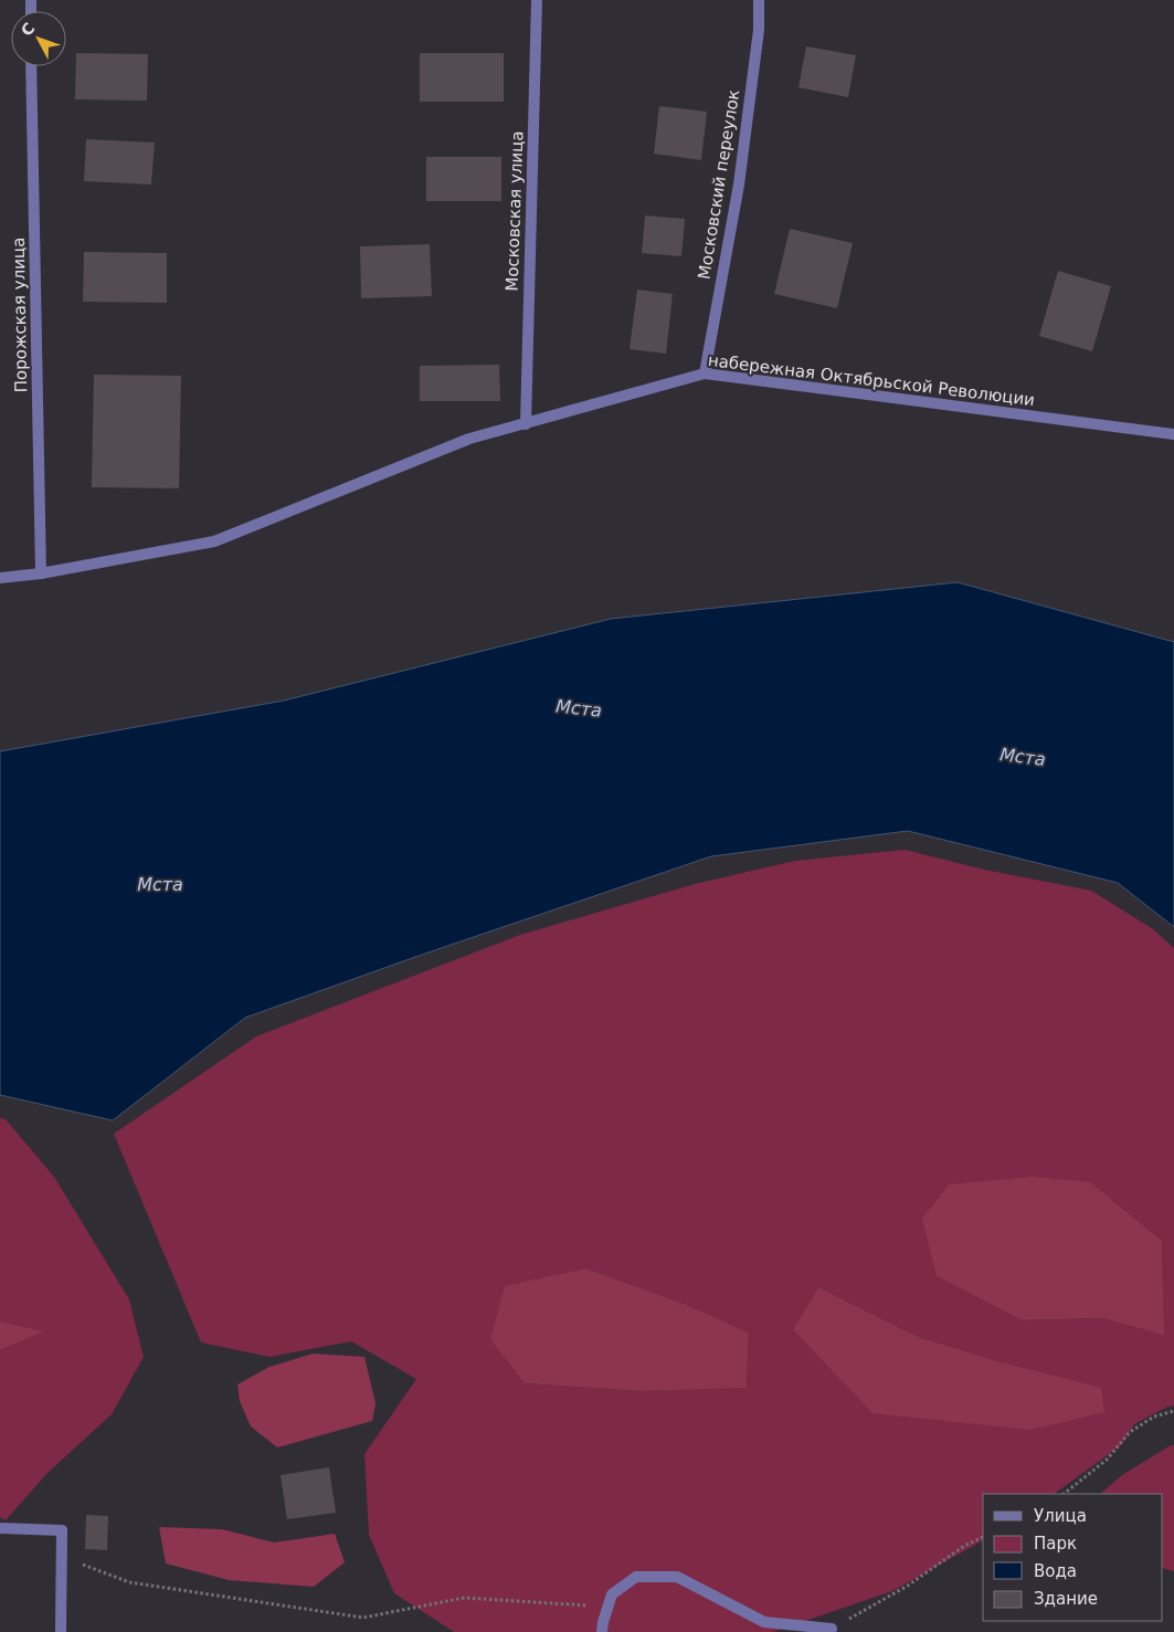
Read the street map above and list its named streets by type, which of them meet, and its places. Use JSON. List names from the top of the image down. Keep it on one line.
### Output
{"streets":{"street":["Московский переулок","Московская улица","Порожская улица","набережная Октябрьской Революции"]},"crossings":[["Московский переулок","набережная Октябрьской Революции"],["Московская улица","набережная Октябрьской Революции"],["Порожская улица","набережная Октябрьской Революции"]],"water":["Мста"],"legend":["Улица","Парк","Вода","Здание"],"north":"top left"}
